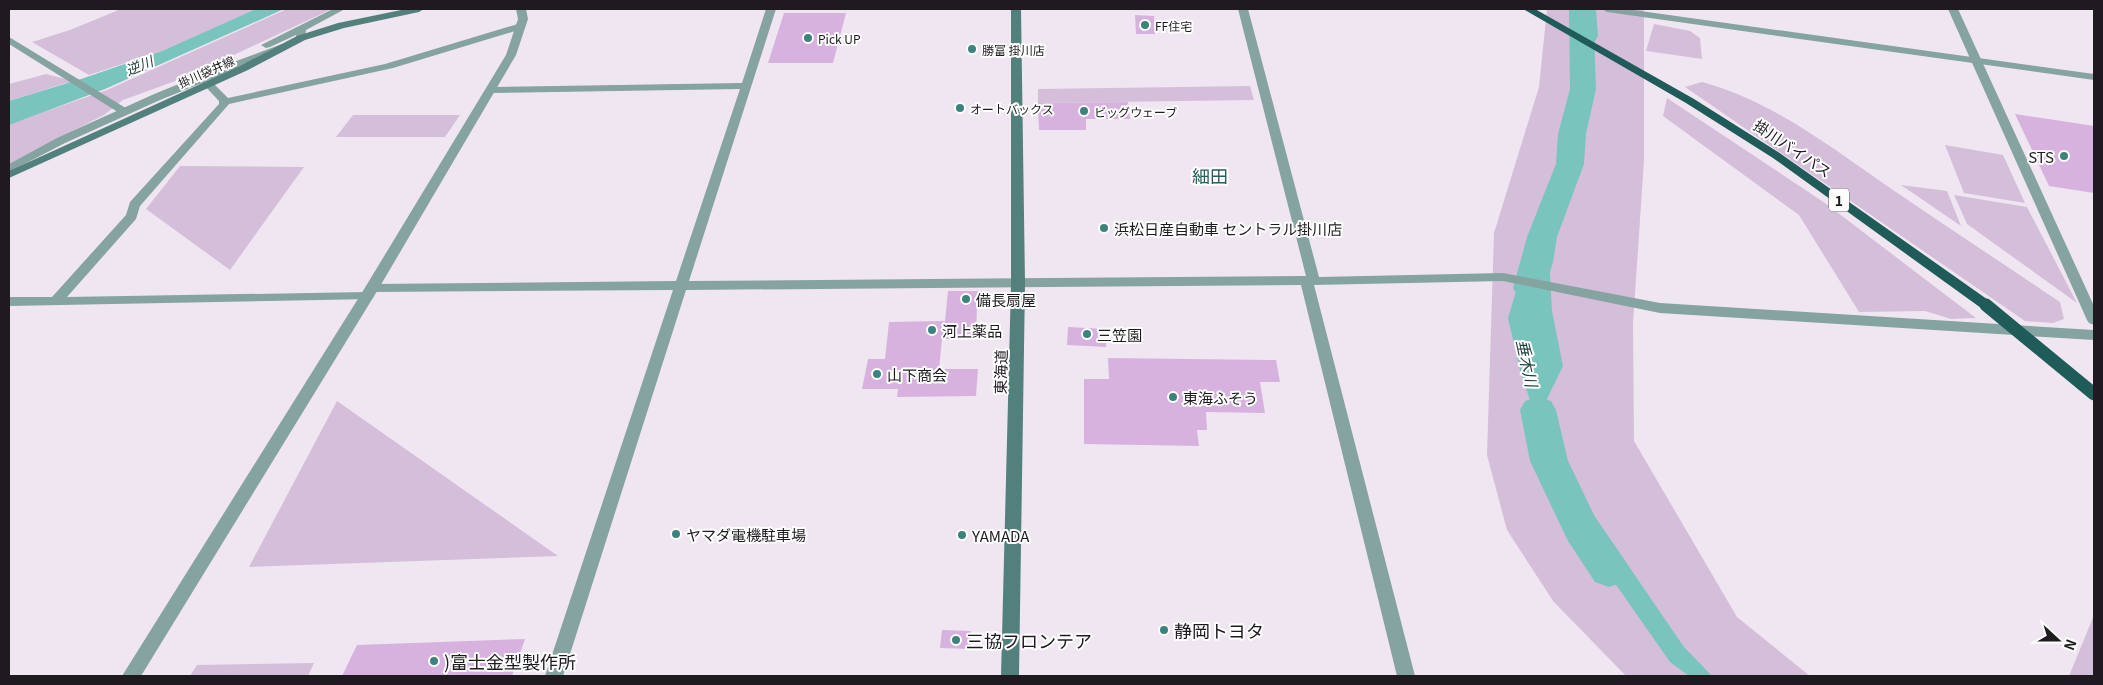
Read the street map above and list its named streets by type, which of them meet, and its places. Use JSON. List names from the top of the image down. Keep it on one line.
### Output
{"streets":{"highway":["掛川バイパス","1"],"main road":["掛川袋井線","東海道"]},"districts":["細田"],"water":["逆川","垂木川"],"places":["FF住宅","Pick UP","勝富 掛川店","オートバックス","ビッグウェーブ","STS","浜松日産自動車 セントラル掛川店","備長扇屋","河上薬品","三笠園","山下商会","東海ふそう","ヤマダ電機駐車場","YAMADA","静岡トヨタ","三協フロンテア",")富士金型製作所"],"north":"right"}
